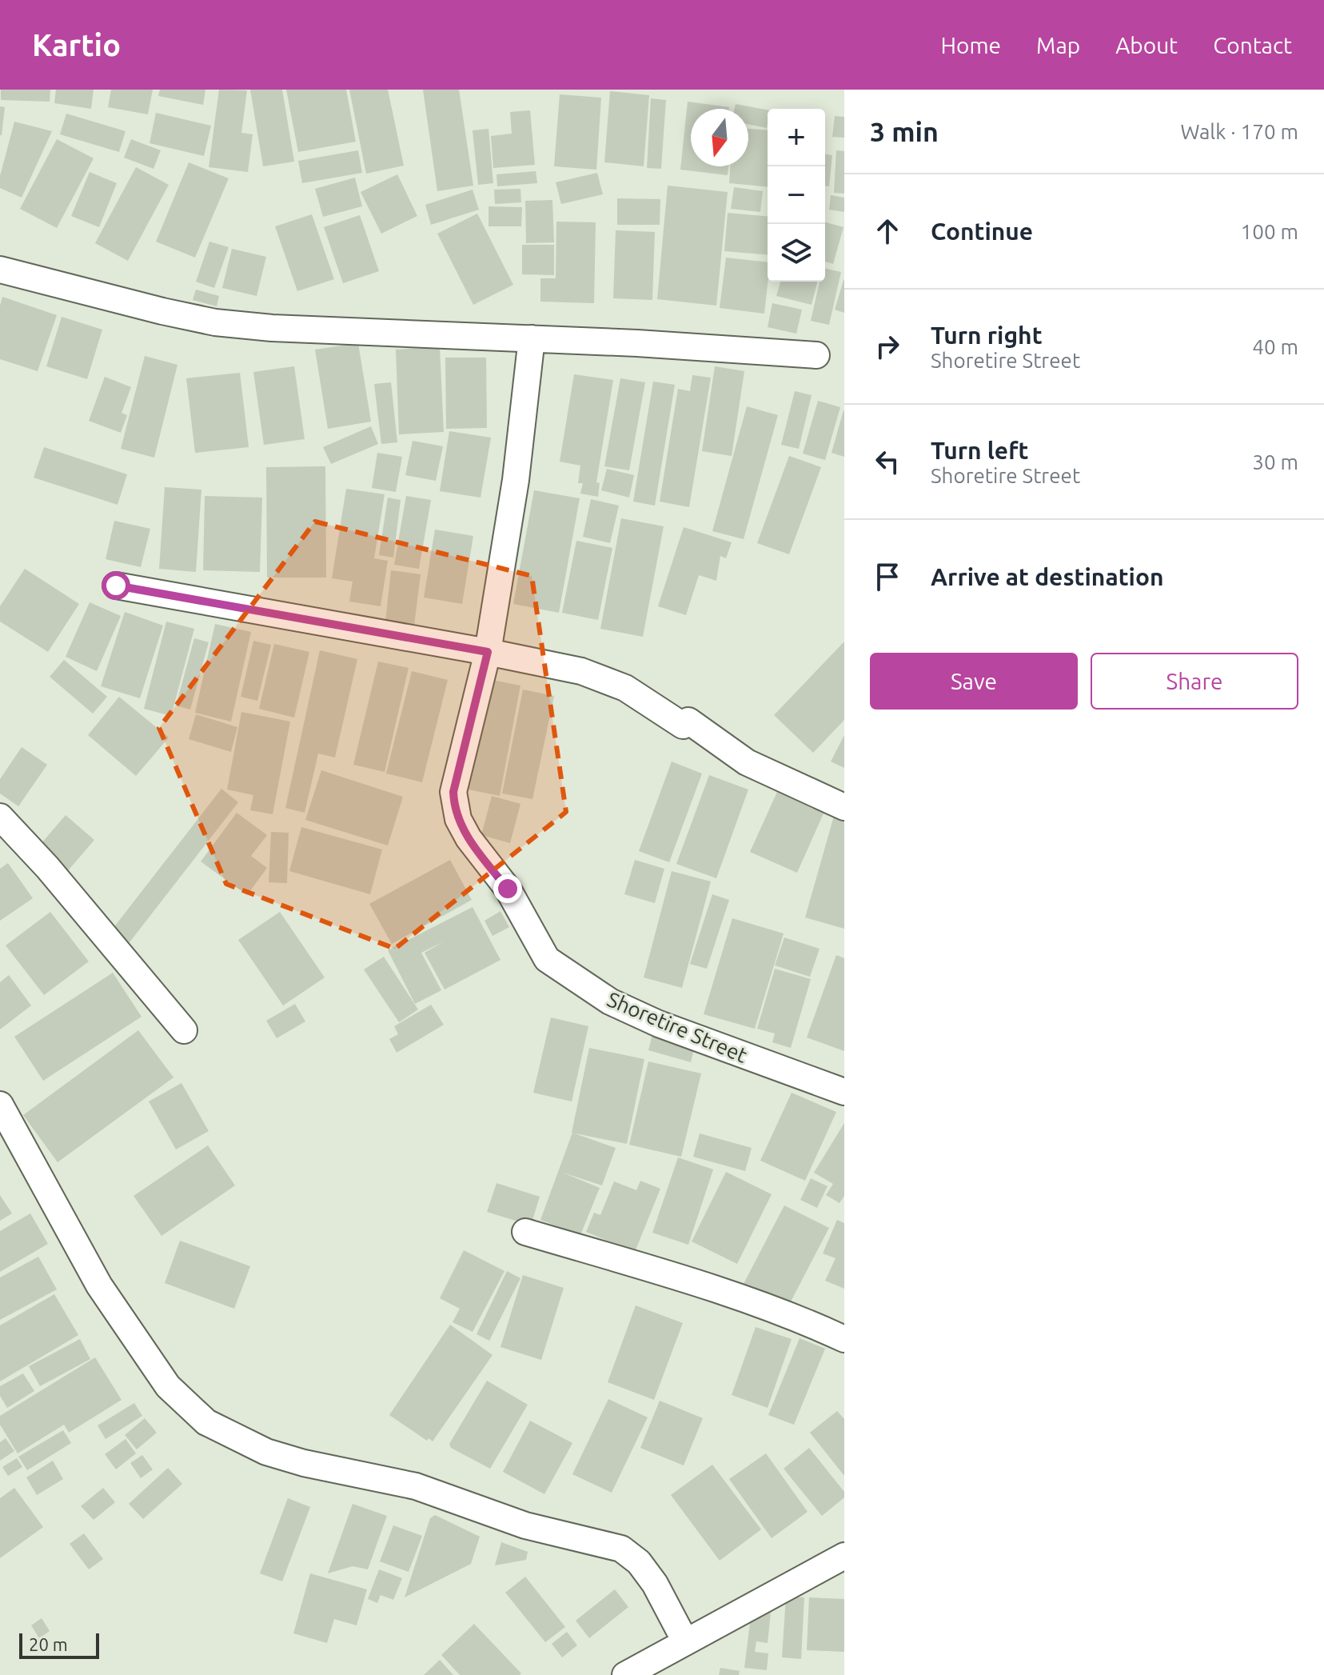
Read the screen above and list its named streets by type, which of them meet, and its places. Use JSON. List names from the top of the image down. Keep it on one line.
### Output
{"streets":{"street":["Shoretire Street"]},"scale_bar":"20 m","north":"bottom","page":{"header":"Kartio","nav":["Home","Map","About","Contact"],"heading":["3 min","Walk · 170 m"],"map_buttons":["+","−"],"list":[["Continue","100 m"],["Turn right","Shoretire Street","40 m"],["Turn left","Shoretire Street","30 m"],"Arrive at destination"],"buttons":["Save","Share"],"scale":"20 m"}}
